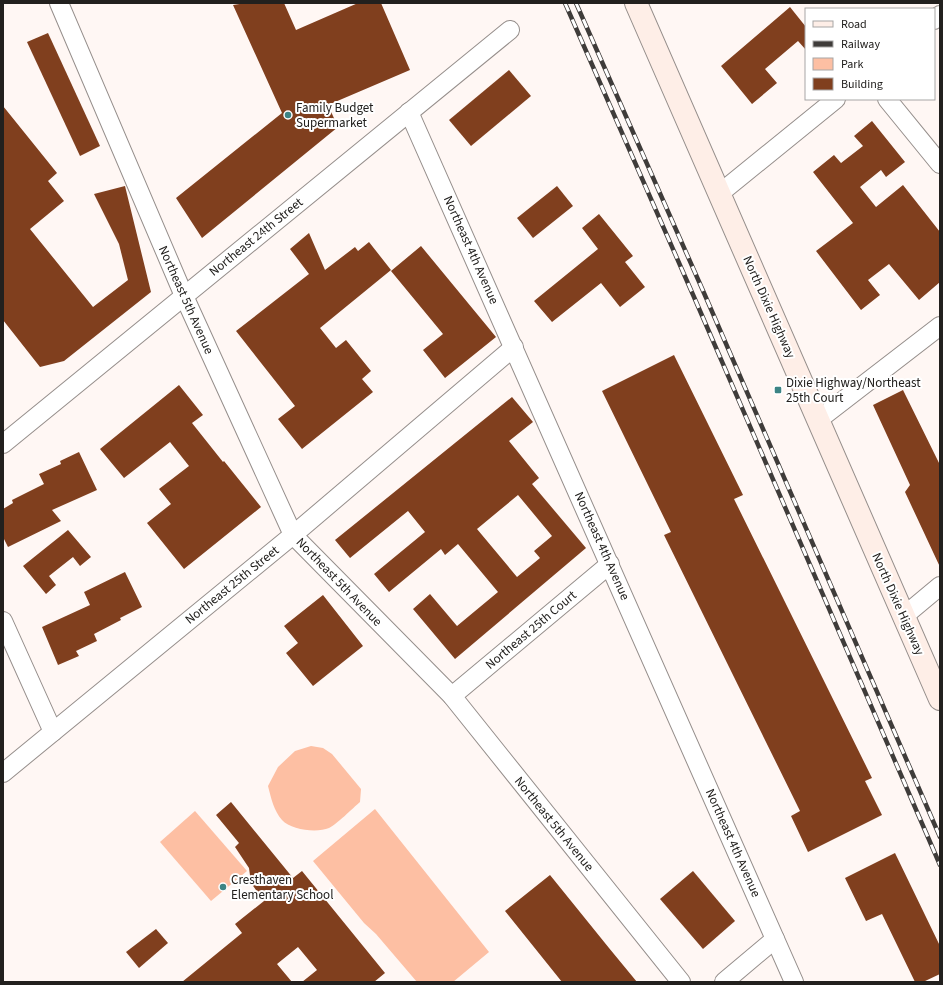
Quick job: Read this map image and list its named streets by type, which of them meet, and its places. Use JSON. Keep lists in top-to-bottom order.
{
  "streets": {
    "main road": ["North Dixie Highway"],
    "street": [
      "Northeast 24th Street",
      "Northeast 4th Avenue",
      "Northeast 5th Avenue",
      "Northeast 25th Street",
      "Northeast 25th Court"
    ]
  },
  "crossings": [
    ["Northeast 24th Street", "Northeast 4th Avenue"],
    ["Northeast 24th Street", "Northeast 5th Avenue"],
    ["Northeast 4th Avenue", "Northeast 25th Street"],
    ["Northeast 4th Avenue", "Northeast 25th Court"],
    ["Northeast 5th Avenue", "Northeast 25th Street"],
    ["Northeast 5th Avenue", "Northeast 25th Court"]
  ],
  "places": {
    "other": ["Family Budget Supermarket", "Cresthaven Elementary School"],
    "transit": ["Dixie Highway/Northeast 25th Court"]
  },
  "legend": [
    "Road",
    "Railway",
    "Park",
    "Building"
  ]
}
